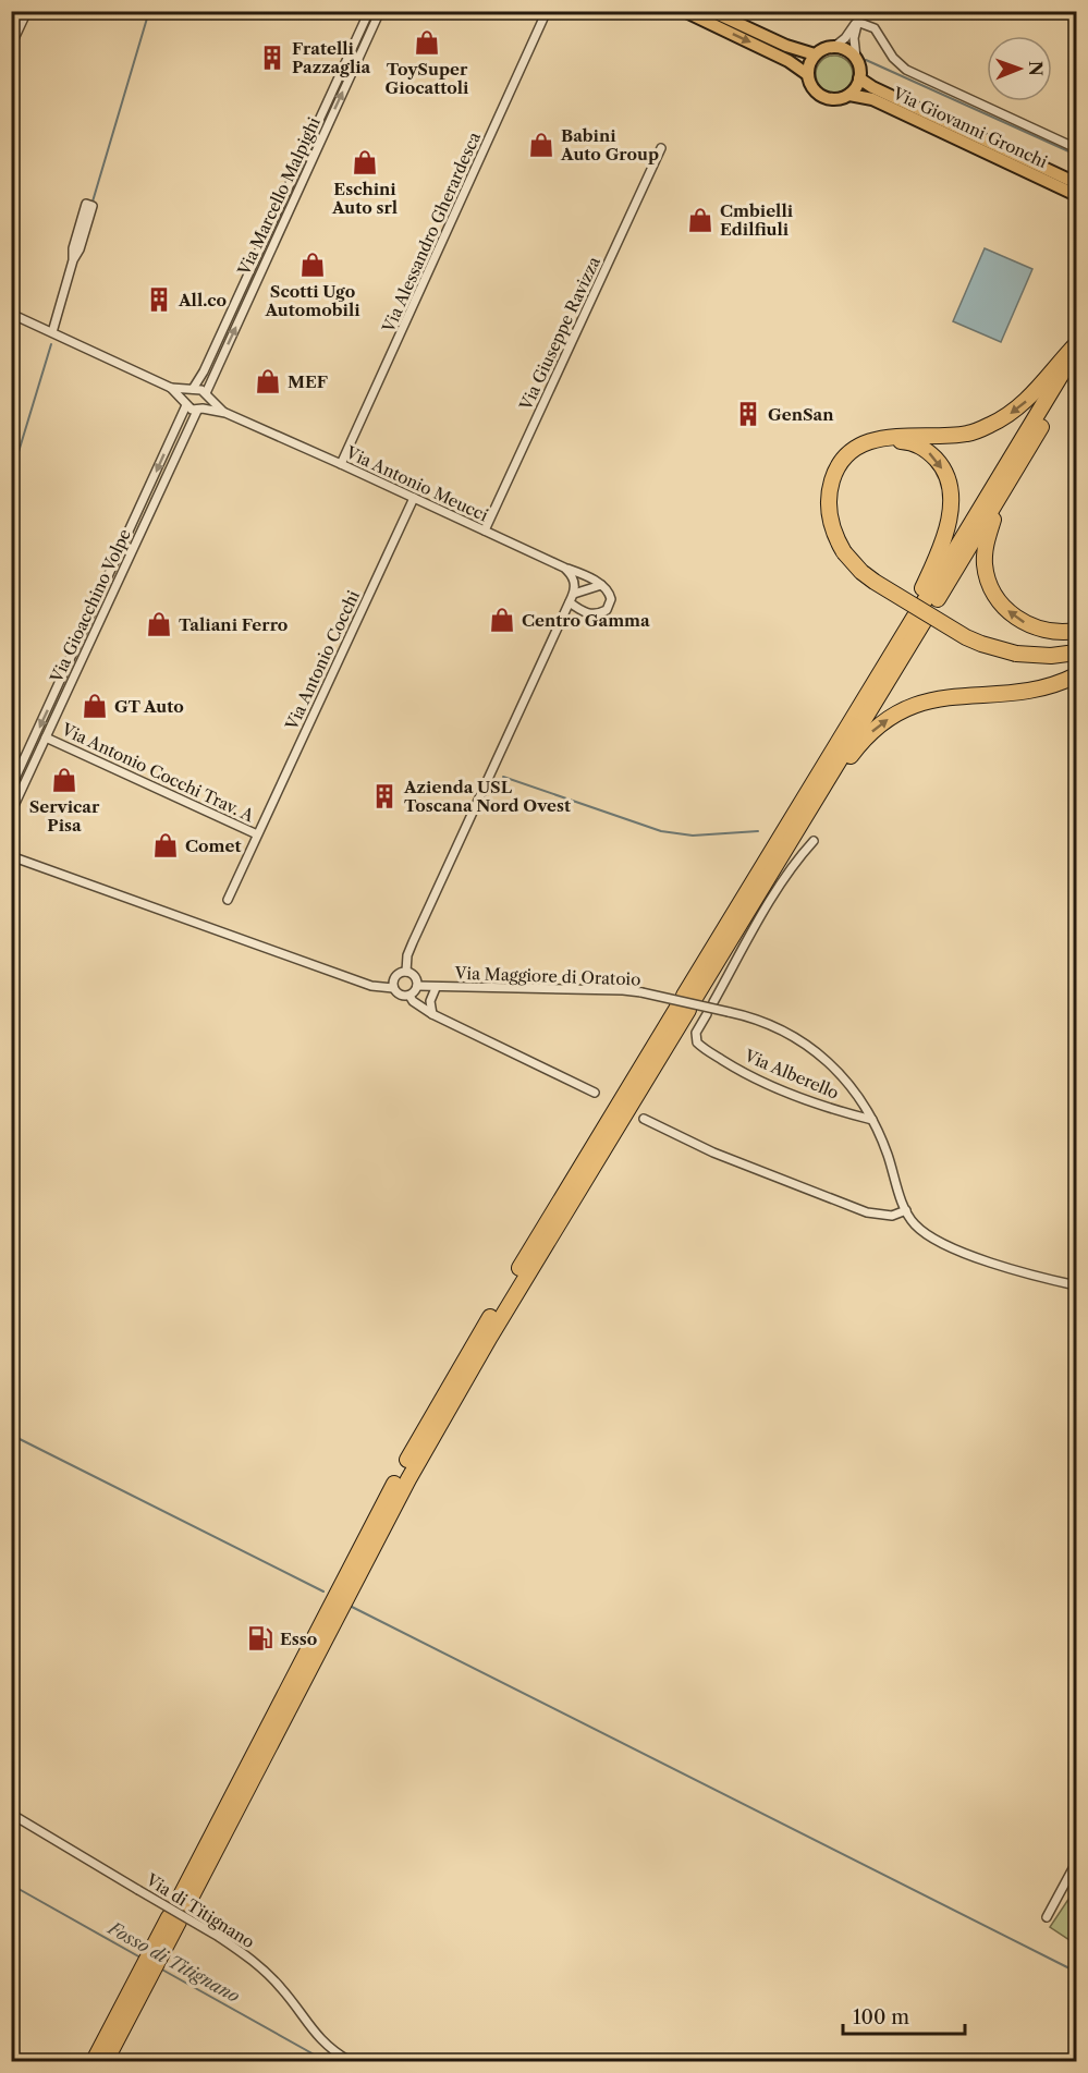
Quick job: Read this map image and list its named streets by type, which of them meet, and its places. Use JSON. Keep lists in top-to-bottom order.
{
  "streets": {
    "main road": ["Via Giovanni Gronchi"],
    "street": [
      "Via Marcello Malpighi",
      "Via Alessandro Gherardesca",
      "Via Giuseppe Ravizza",
      "Via Antonio Meucci",
      "Via Gioacchino Volpe",
      "Via Antonio Cocchi",
      "Via Antonio Cocchi Trav. A",
      "Via Maggiore di Oratoio",
      "Via Alberello",
      "Via di Titignano"
    ]
  },
  "crossings": [
    ["Via Marcello Malpighi", "Via Antonio Meucci"],
    ["Via Marcello Malpighi", "Via Gioacchino Volpe"],
    ["Via Alessandro Gherardesca", "Via Antonio Meucci"],
    ["Via Giuseppe Ravizza", "Via Antonio Meucci"],
    ["Via Antonio Meucci", "Via Gioacchino Volpe"],
    ["Via Antonio Meucci", "Via Antonio Cocchi"],
    ["Via Gioacchino Volpe", "Via Antonio Cocchi Trav. A"],
    ["Via Antonio Cocchi", "Via Antonio Cocchi Trav. A"],
    ["Via Maggiore di Oratoio", "Via Alberello"]
  ],
  "water": ["Fosso di Titignano"],
  "places": {
    "shop": [
      "ToySuper Giocattoli",
      "Babini Auto Group",
      "Eschini Auto srl",
      "Cmbielli Edilfiuli",
      "Scotti Ugo Automobili",
      "MEF",
      "Centro Gamma",
      "Taliani Ferro",
      "GT Auto",
      "Servicar Pisa",
      "Comet"
    ],
    "building": [
      "Fratelli Pazzaglia",
      "All.co",
      "GenSan",
      "Azienda USL Toscana Nord Ovest"
    ],
    "fuel station": ["Esso"]
  },
  "scale_bar": "100 m",
  "north": "right"
}
